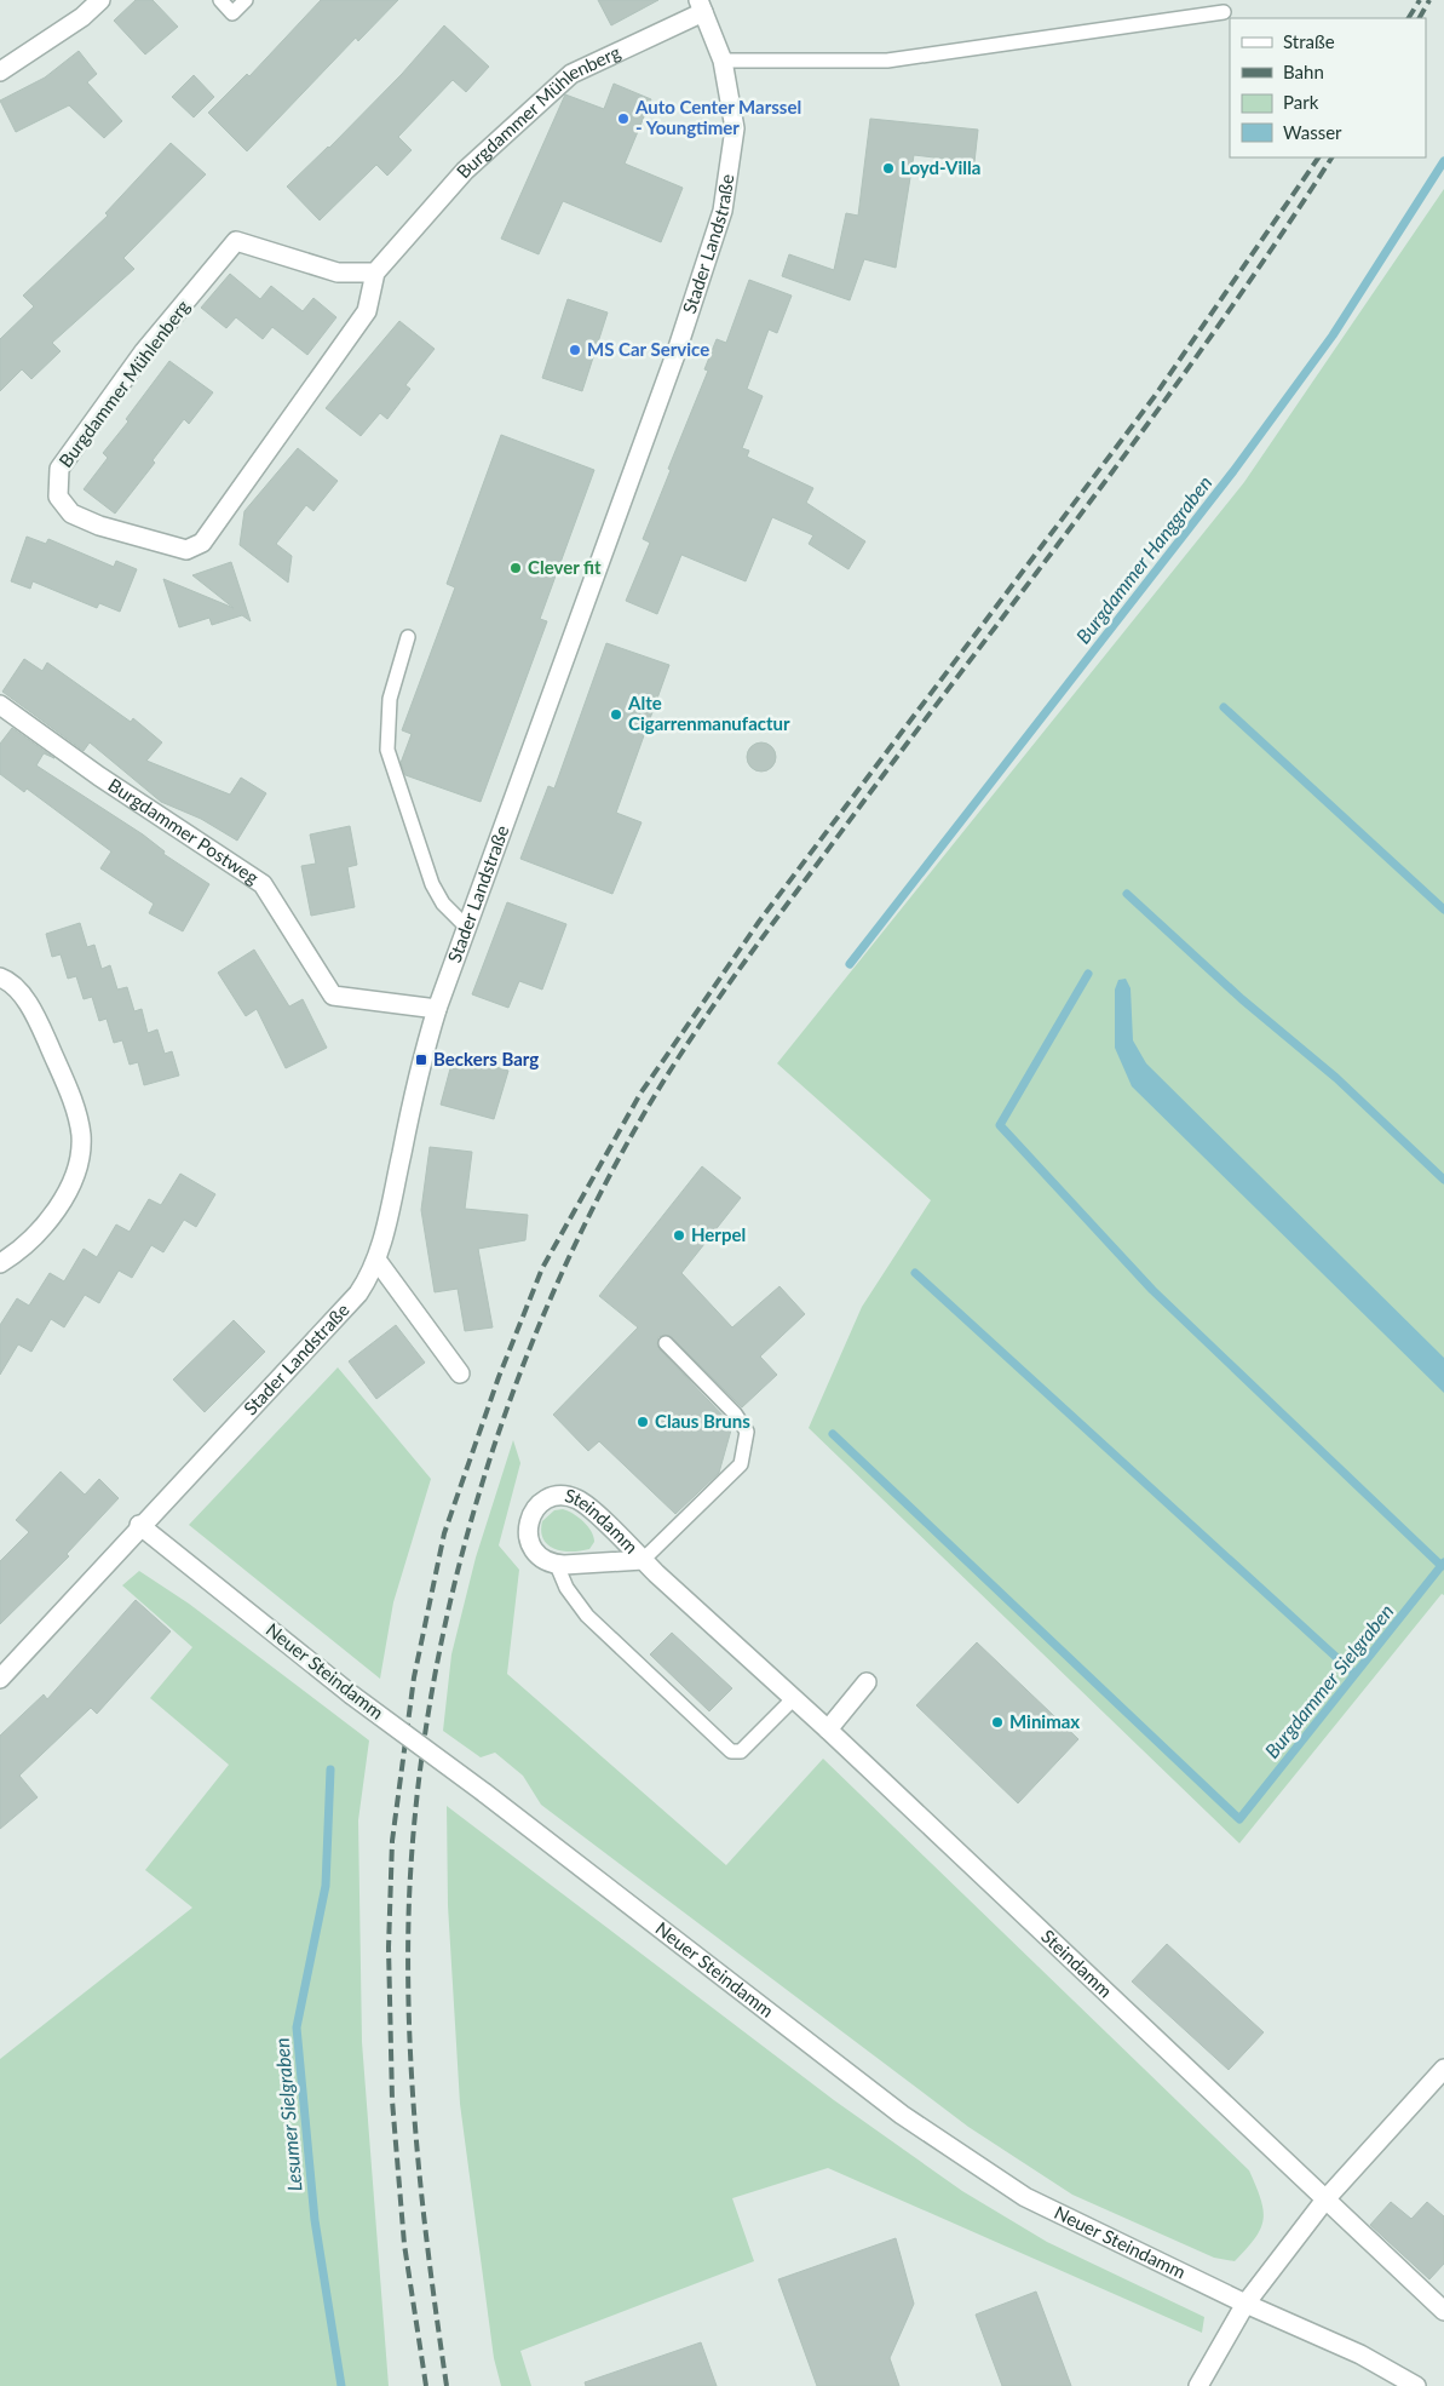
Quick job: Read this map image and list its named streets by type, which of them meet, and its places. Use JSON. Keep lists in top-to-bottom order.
{
  "streets": {
    "street": [
      "Burgdammer Mühlenberg",
      "Stader Landstraße",
      "Burgdammer Postweg",
      "Steindamm",
      "Neuer Steindamm"
    ]
  },
  "crossings": [
    ["Burgdammer Mühlenberg", "Stader Landstraße"],
    ["Stader Landstraße", "Burgdammer Postweg"],
    ["Stader Landstraße", "Neuer Steindamm"]
  ],
  "water": ["Burgdammer Hanggraben", "Burgdammer Sielgraben", "Lesumer Sielgraben"],
  "places": {
    "other": [
      "Auto Center Marssel - Youngtimer",
      "Loyd-Villa",
      "MS Car Service",
      "Clever fit",
      "Alte Cigarrenmanufactur",
      "Herpel",
      "Claus Bruns",
      "Minimax"
    ],
    "transit": ["Beckers Barg"]
  },
  "legend": [
    "Straße",
    "Bahn",
    "Park",
    "Wasser"
  ]
}
